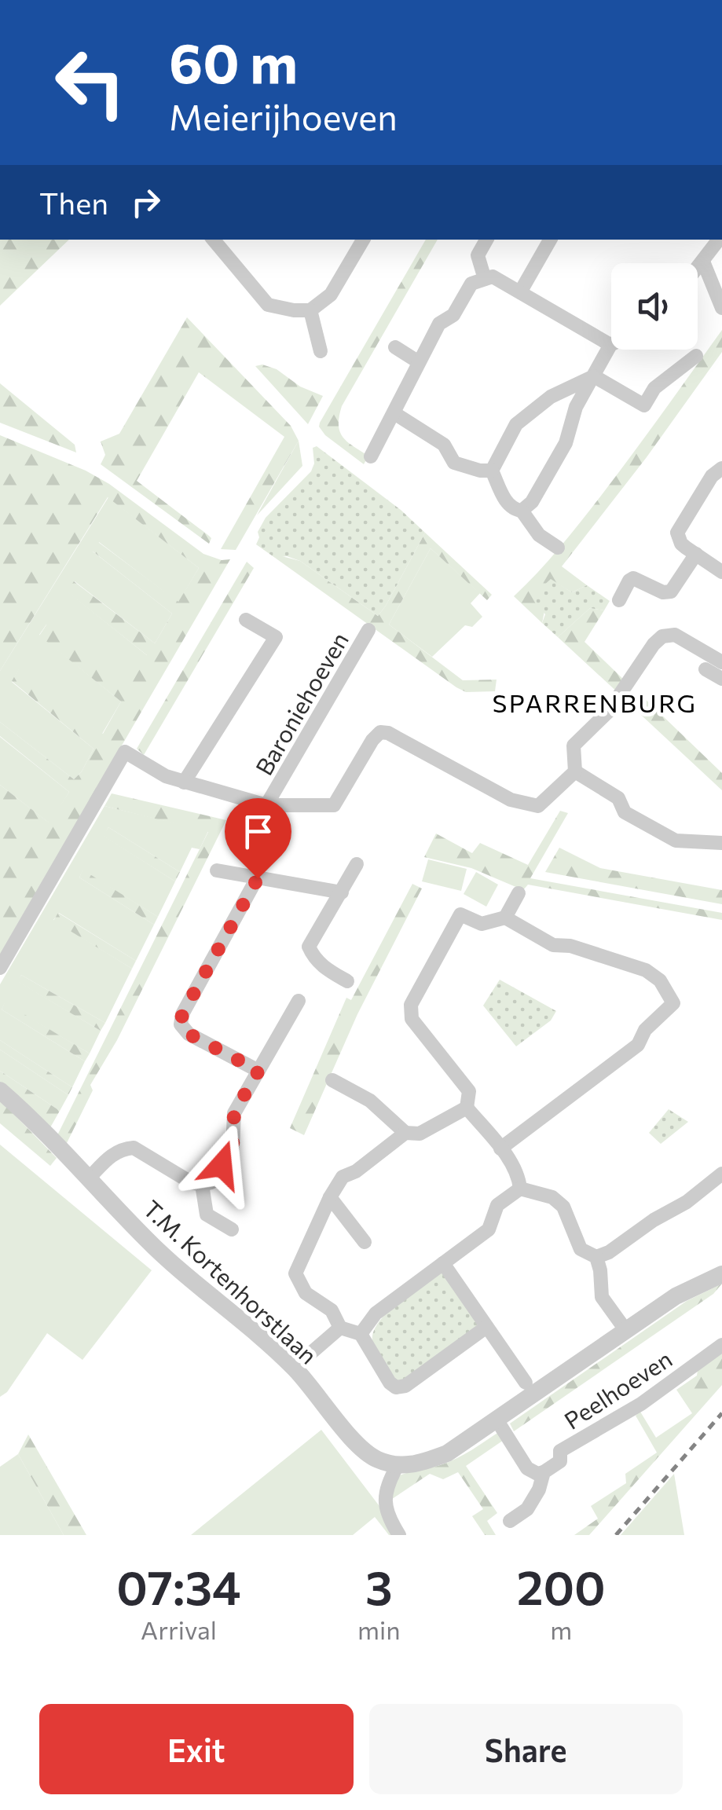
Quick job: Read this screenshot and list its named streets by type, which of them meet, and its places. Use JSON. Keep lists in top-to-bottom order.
{
  "streets": {
    "street": ["Baroniehoeven", "T.M. Kortenhorstlaan", "Peelhoeven"]
  },
  "districts": ["SPARRENBURG"],
  "page": {
    "turn": ["60 m", "Meierijhoeven"],
    "then": "Then",
    "eta": [
      "07:34",
      "Arrival",
      "3",
      "min",
      "200",
      "m"
    ],
    "buttons": ["Exit", "Share"]
  }
}
